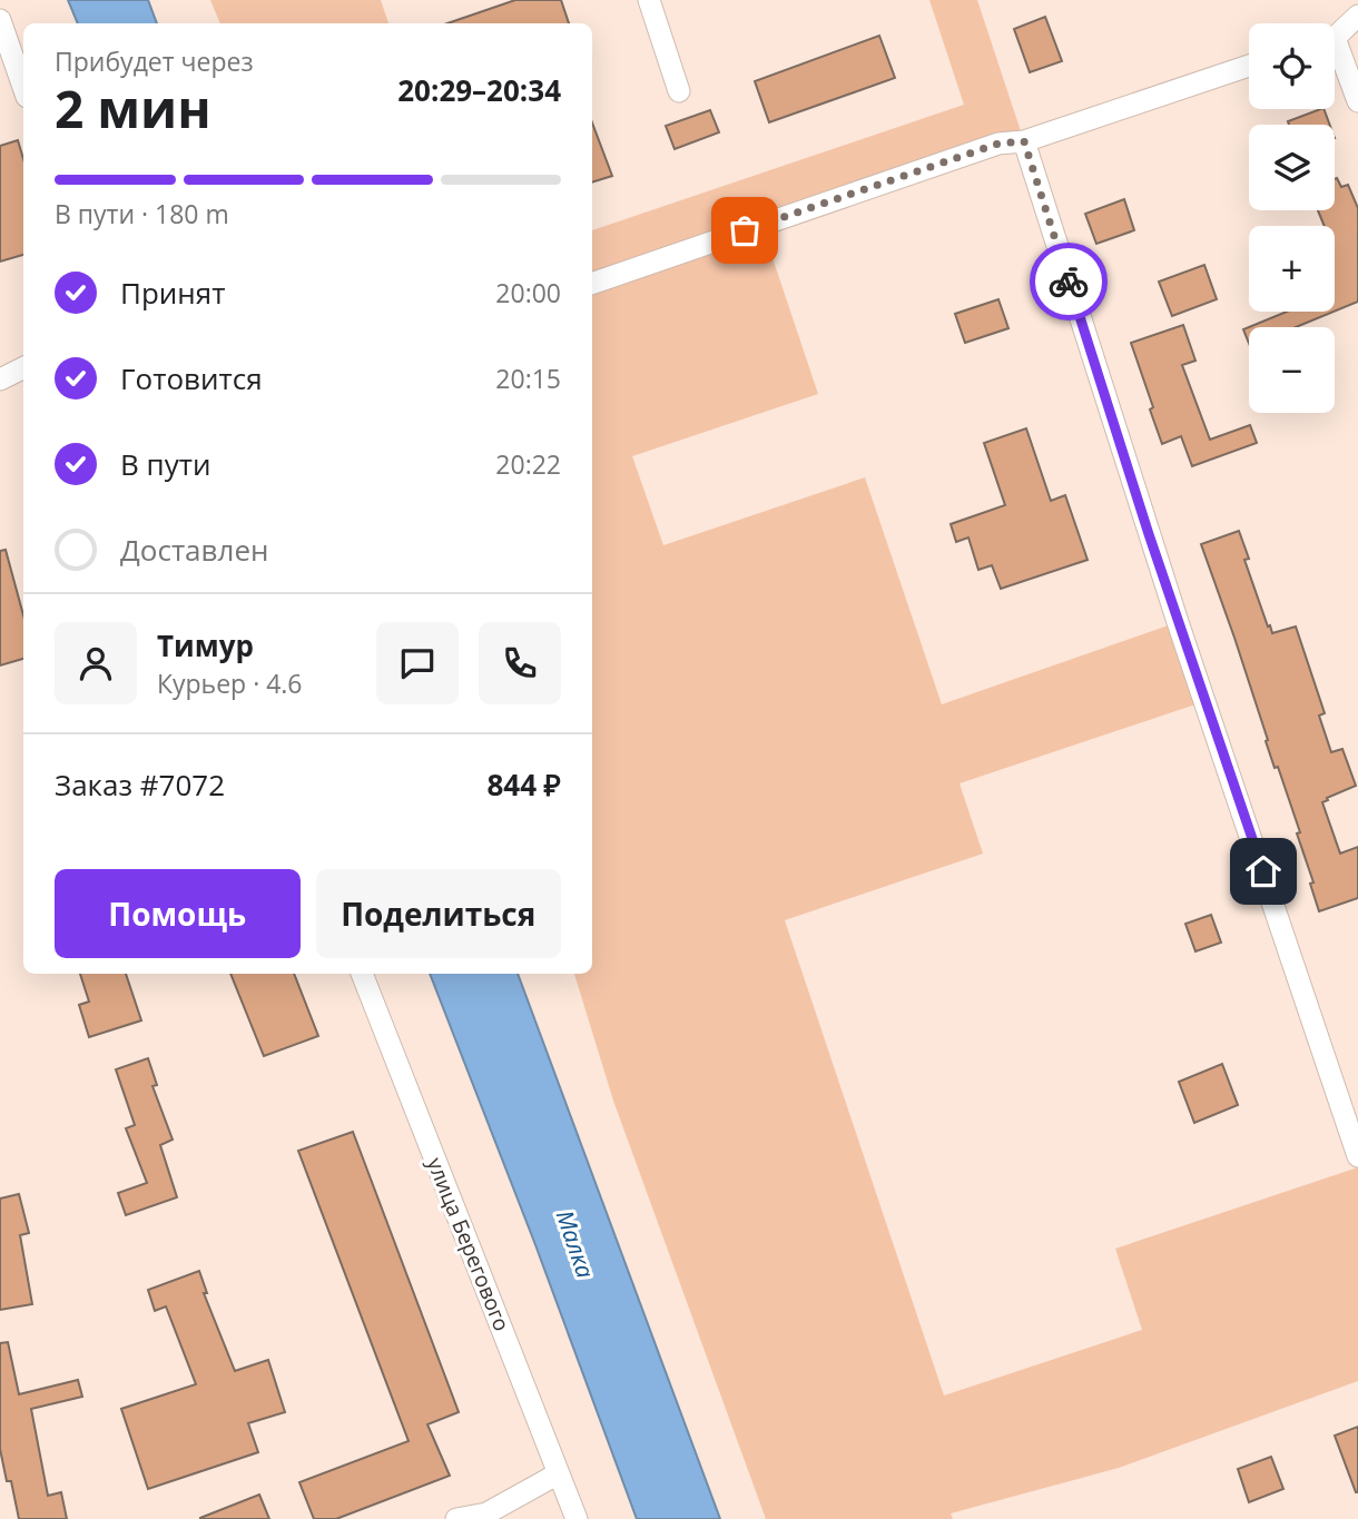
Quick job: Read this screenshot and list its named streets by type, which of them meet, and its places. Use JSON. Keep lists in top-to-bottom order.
{
  "streets": {
    "street": ["улица Берегового"]
  },
  "water": ["Малка"],
  "page": {
    "map_buttons": ["+", "−"],
    "heading": ["2 мин", "Прибудет через", "20:29–20:34"],
    "panel": [
      "Тимур",
      "Курьер · 4.6",
      "Заказ #7072",
      "844 ₽"
    ],
    "bar": "В пути · 180 m",
    "list": [
      ["Принят", "20:00"],
      ["Готовится", "20:15"],
      ["В пути", "20:22"],
      "Доставлен"
    ],
    "buttons": ["Помощь", "Поделиться"]
  }
}
